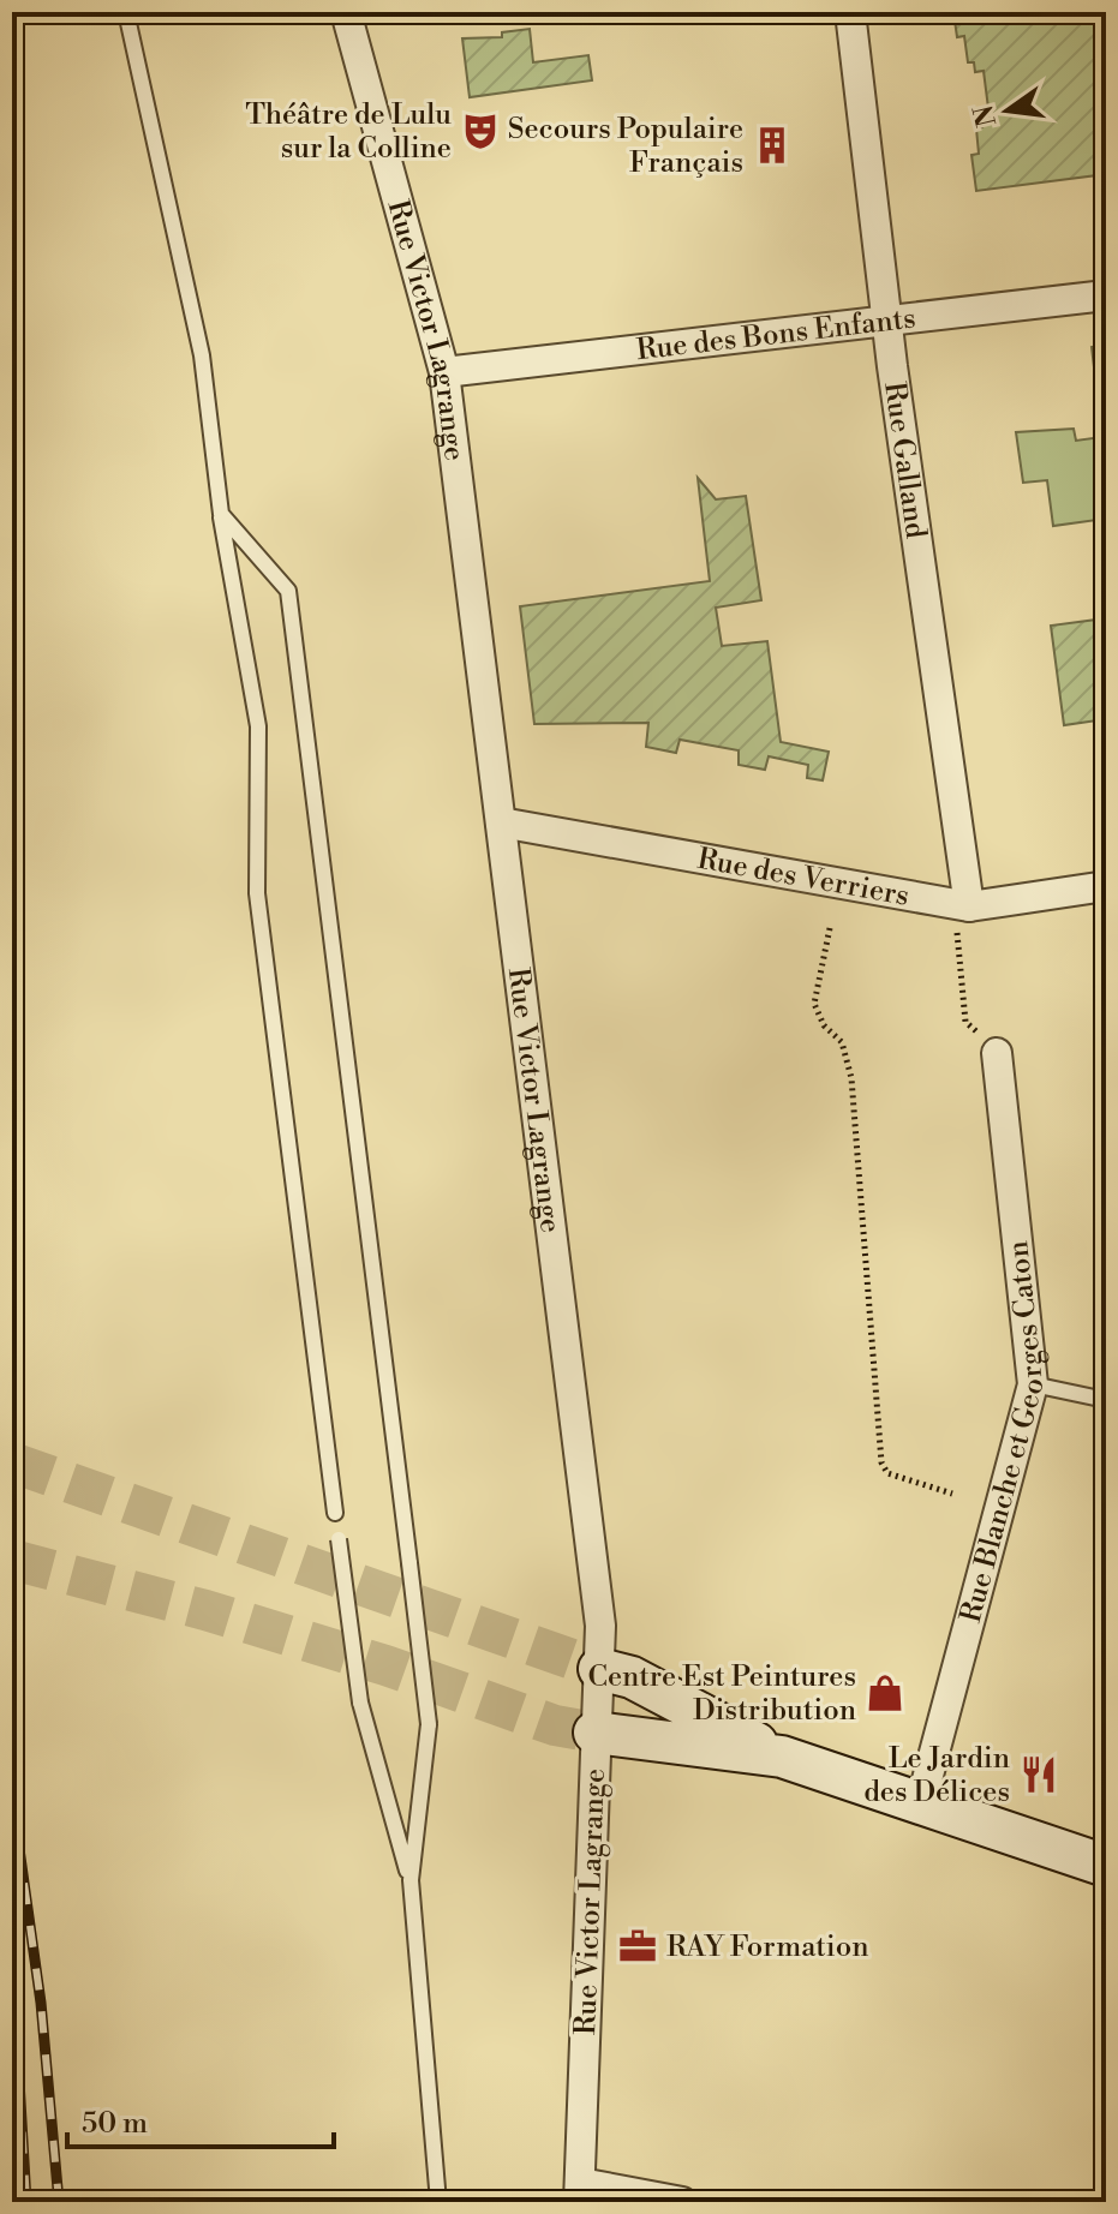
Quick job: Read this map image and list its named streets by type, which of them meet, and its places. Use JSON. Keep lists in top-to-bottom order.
{
  "streets": {
    "street": [
      "Rue Victor Lagrange",
      "Rue des Bons Enfants",
      "Rue Galland",
      "Rue des Verriers",
      "Rue Blanche et Georges Caton"
    ]
  },
  "crossings": [
    ["Rue Victor Lagrange", "Rue des Bons Enfants"],
    ["Rue Victor Lagrange", "Rue des Verriers"],
    ["Rue des Bons Enfants", "Rue Galland"],
    ["Rue Galland", "Rue des Verriers"]
  ],
  "places": {
    "theatre": ["Théâtre de Lulu sur la Colline"],
    "building": ["Secours Populaire Français"],
    "shop": ["Centre Est Peintures Distribution"],
    "restaurant": ["Le Jardin des Délices"],
    "office": ["RAY Formation"]
  },
  "scale_bar": "50 m",
  "north": "left"
}
